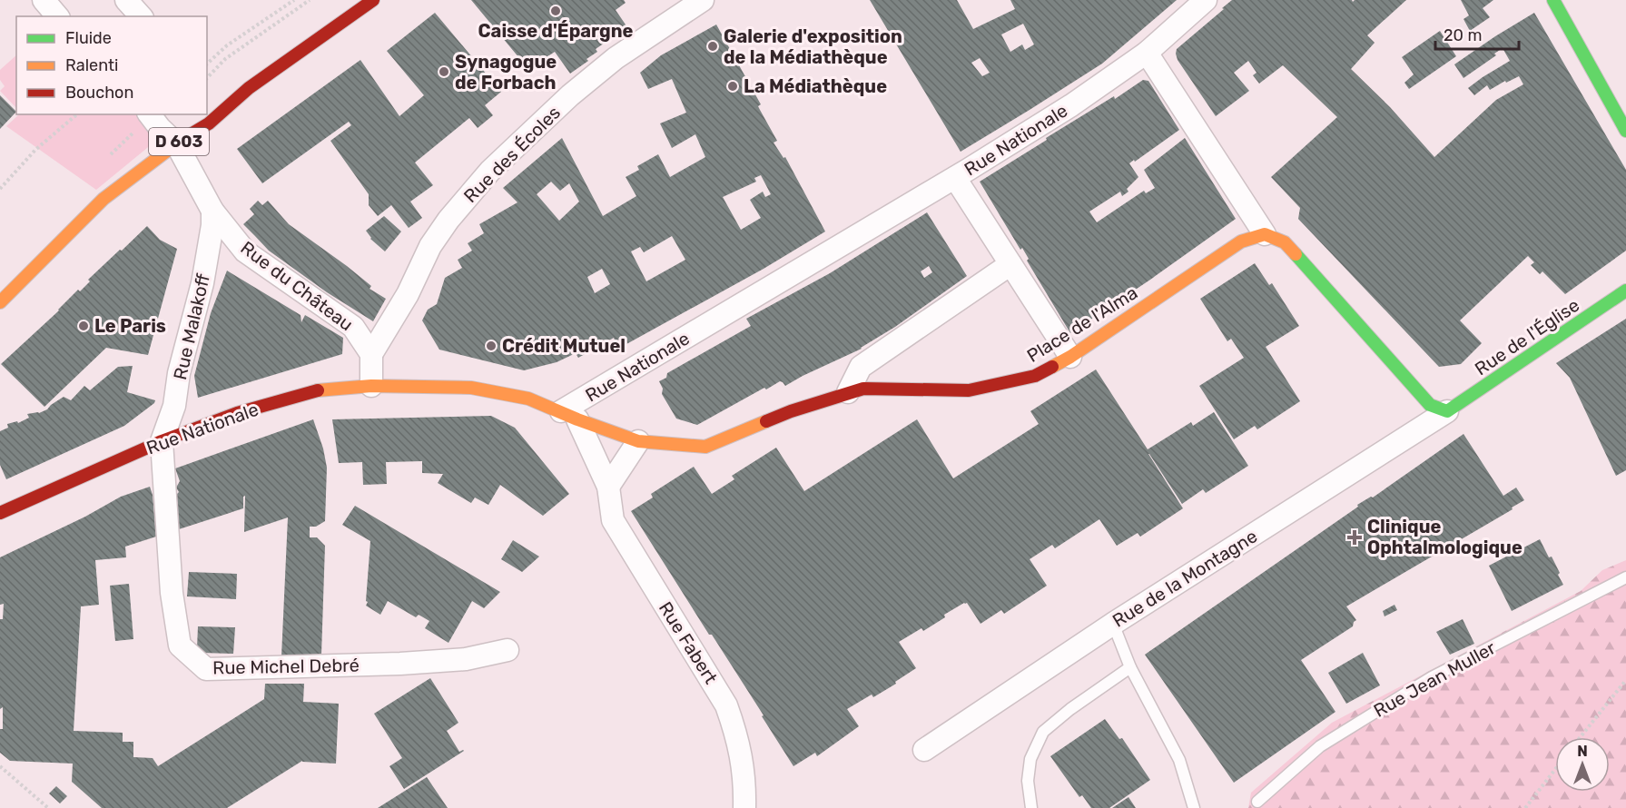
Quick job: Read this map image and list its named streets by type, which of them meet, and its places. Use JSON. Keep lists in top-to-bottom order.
{
  "streets": {
    "street": [
      "Rue Nationale",
      "D 603",
      "Rue des Écoles",
      "Rue du Château",
      "Place de l'Alma",
      "Rue Malakoff",
      "Rue de l'Église",
      "Rue de la Montagne",
      "Rue Fabert",
      "Rue Michel Debré"
    ],
    "lane": ["Rue Jean Muller"]
  },
  "crossings": [
    ["Rue Nationale", "Place de l'Alma"],
    ["Rue Nationale", "Rue Malakoff"],
    ["Rue Nationale", "Rue Fabert"],
    ["Rue Nationale", "Rue Michel Debré"],
    ["D 603", "Rue du Château"],
    ["Rue des Écoles", "Rue du Château"],
    ["Rue du Château", "Rue Malakoff"],
    ["Place de l'Alma", "Rue Fabert"],
    ["Rue Malakoff", "Rue Michel Debré"],
    ["Rue de l'Église", "Rue de la Montagne"]
  ],
  "places": {
    "other": [
      "Caisse d'Épargne",
      "Galerie d'exposition de la Médiathèque",
      "Synagogue de Forbach",
      "La Médiathèque",
      "Le Paris",
      "Crédit Mutuel"
    ],
    "health": ["Clinique Ophtalmologique"]
  },
  "legend": ["Fluide", "Ralenti", "Bouchon"],
  "scale_bar": "20 m",
  "north": "top"
}
